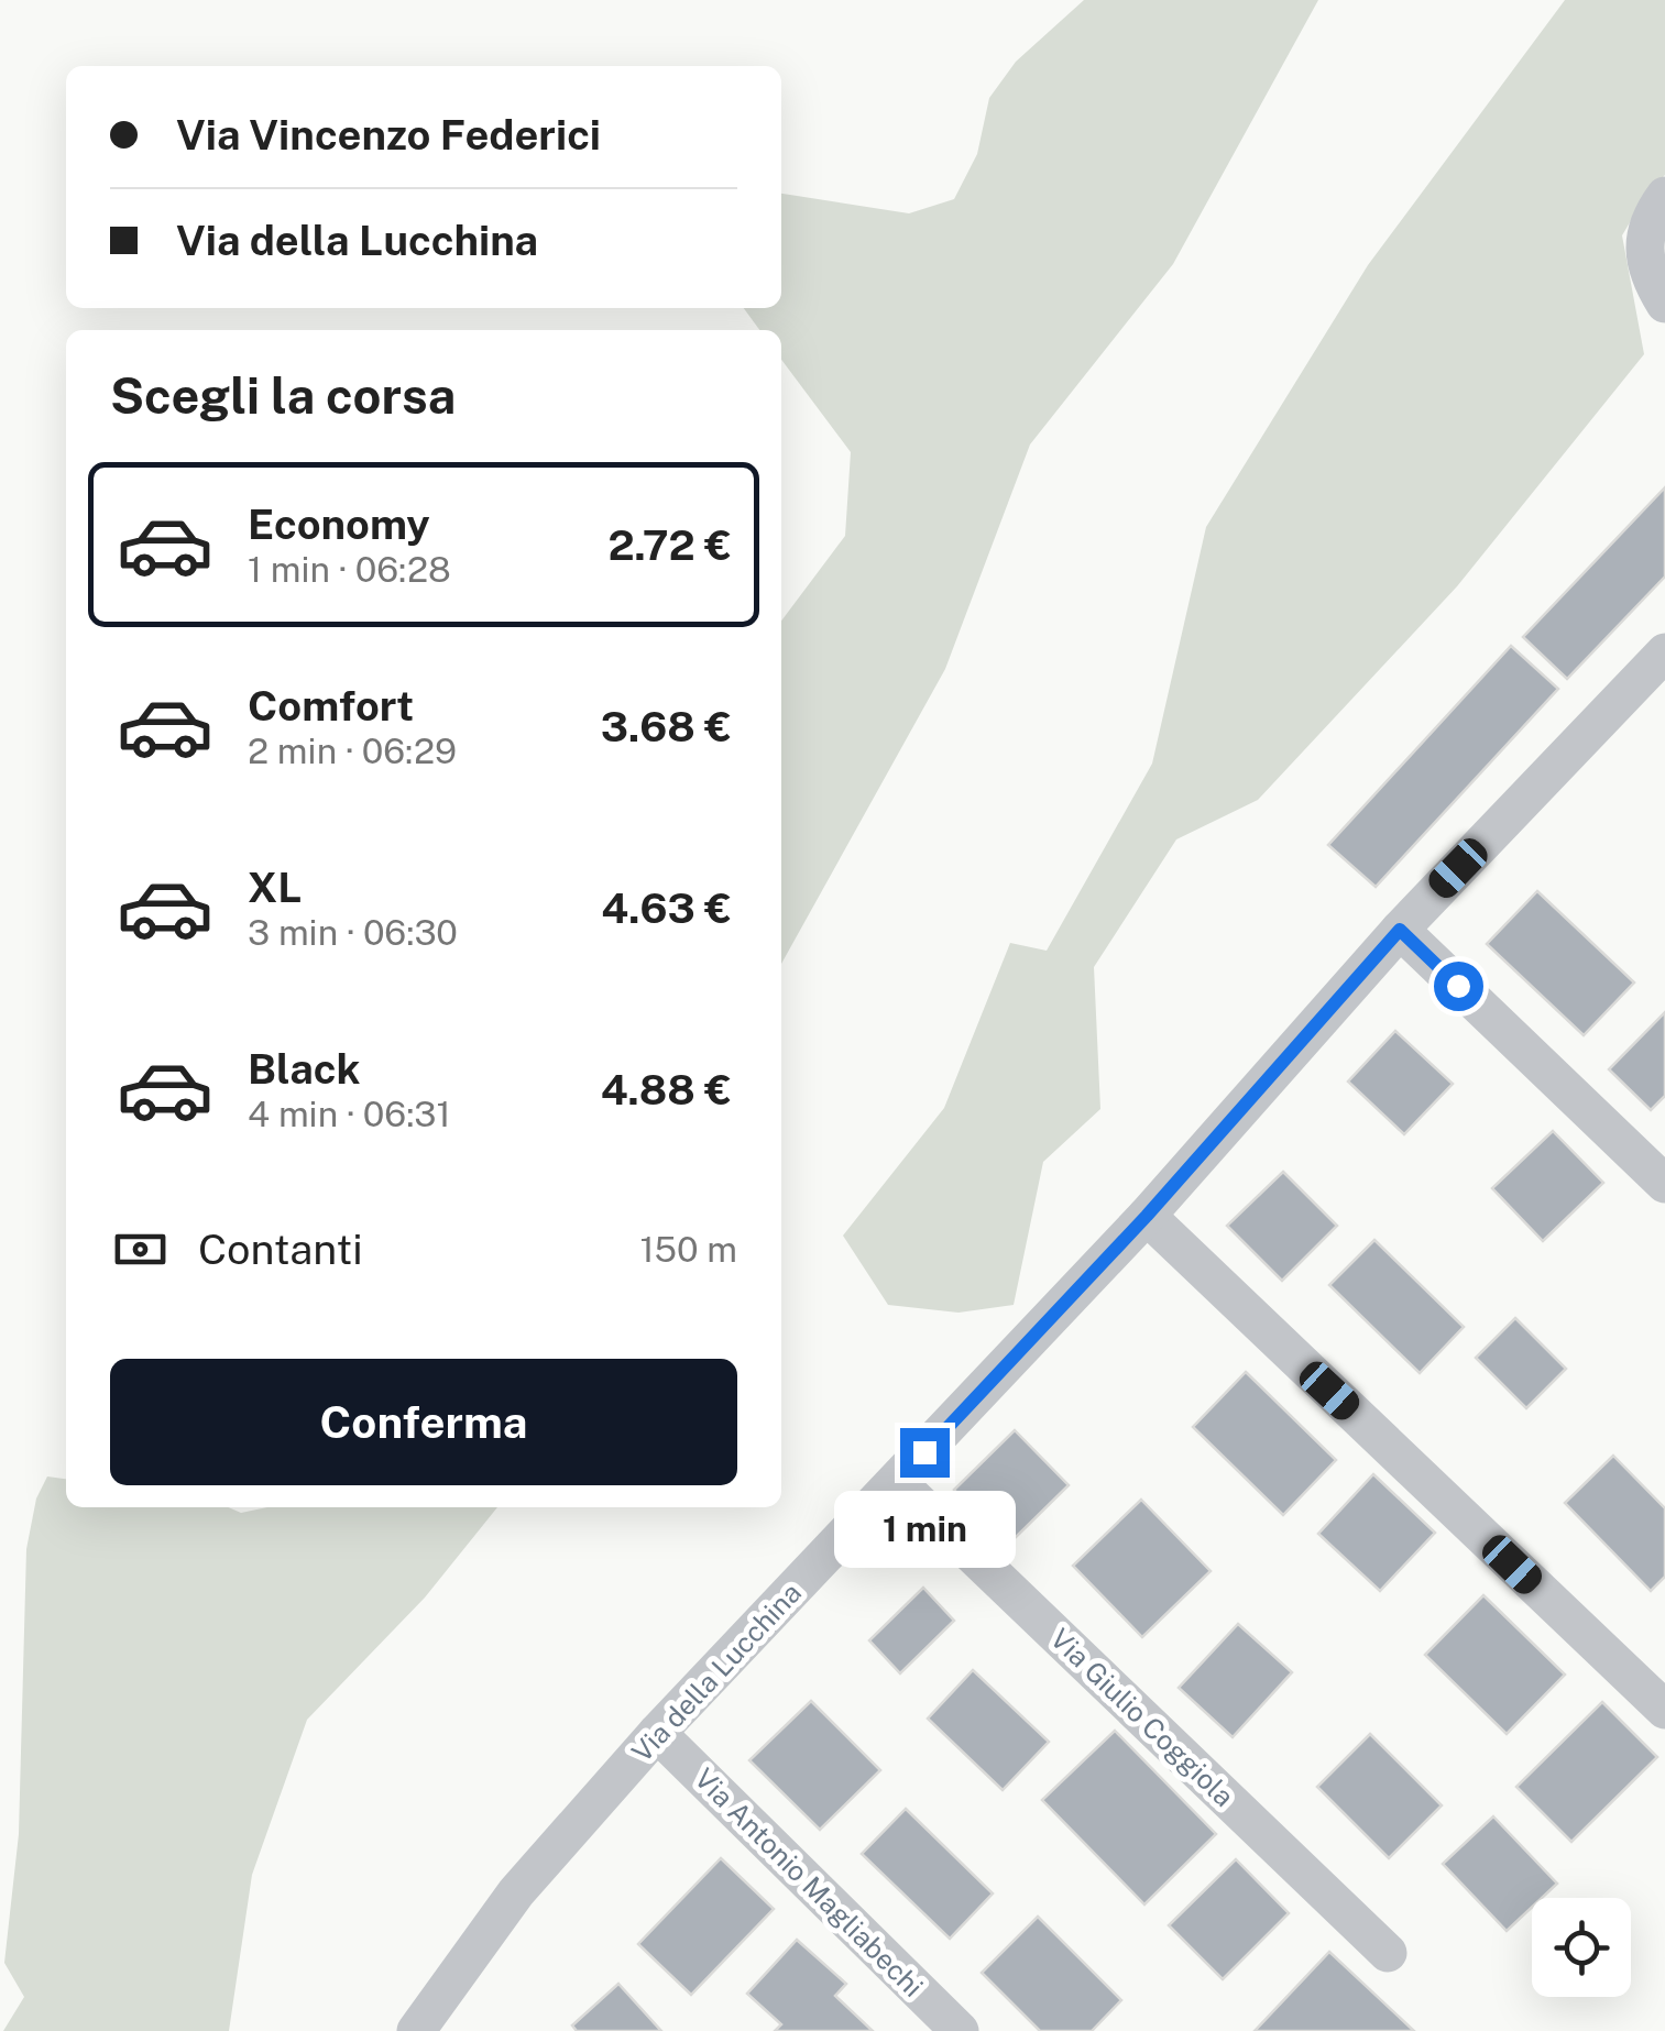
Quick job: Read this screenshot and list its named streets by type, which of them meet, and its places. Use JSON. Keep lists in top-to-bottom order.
{
  "streets": {
    "street": ["Via della Lucchina", "Via Giulio Coggiola", "Via Antonio Magliabechi"]
  },
  "crossings": [
    ["Via della Lucchina", "Via Giulio Coggiola"],
    ["Via della Lucchina", "Via Antonio Magliabechi"]
  ],
  "page": {
    "banner": ["Via Vincenzo Federici", "Via della Lucchina"],
    "heading": "Scegli la corsa",
    "list": [
      {
        "name": "Economy",
        "note": "1 min · 06:28",
        "value": "2.72 €"
      },
      {
        "name": "Comfort",
        "note": "2 min · 06:29",
        "value": "3.68 €"
      },
      {
        "name": "XL",
        "note": "3 min · 06:30",
        "value": "4.63 €"
      },
      {
        "name": "Black",
        "note": "4 min · 06:31",
        "value": "4.88 €"
      }
    ],
    "pay": ["Contanti", "150 m"],
    "buttons": "Conferma",
    "bubble": "1 min"
  }
}
